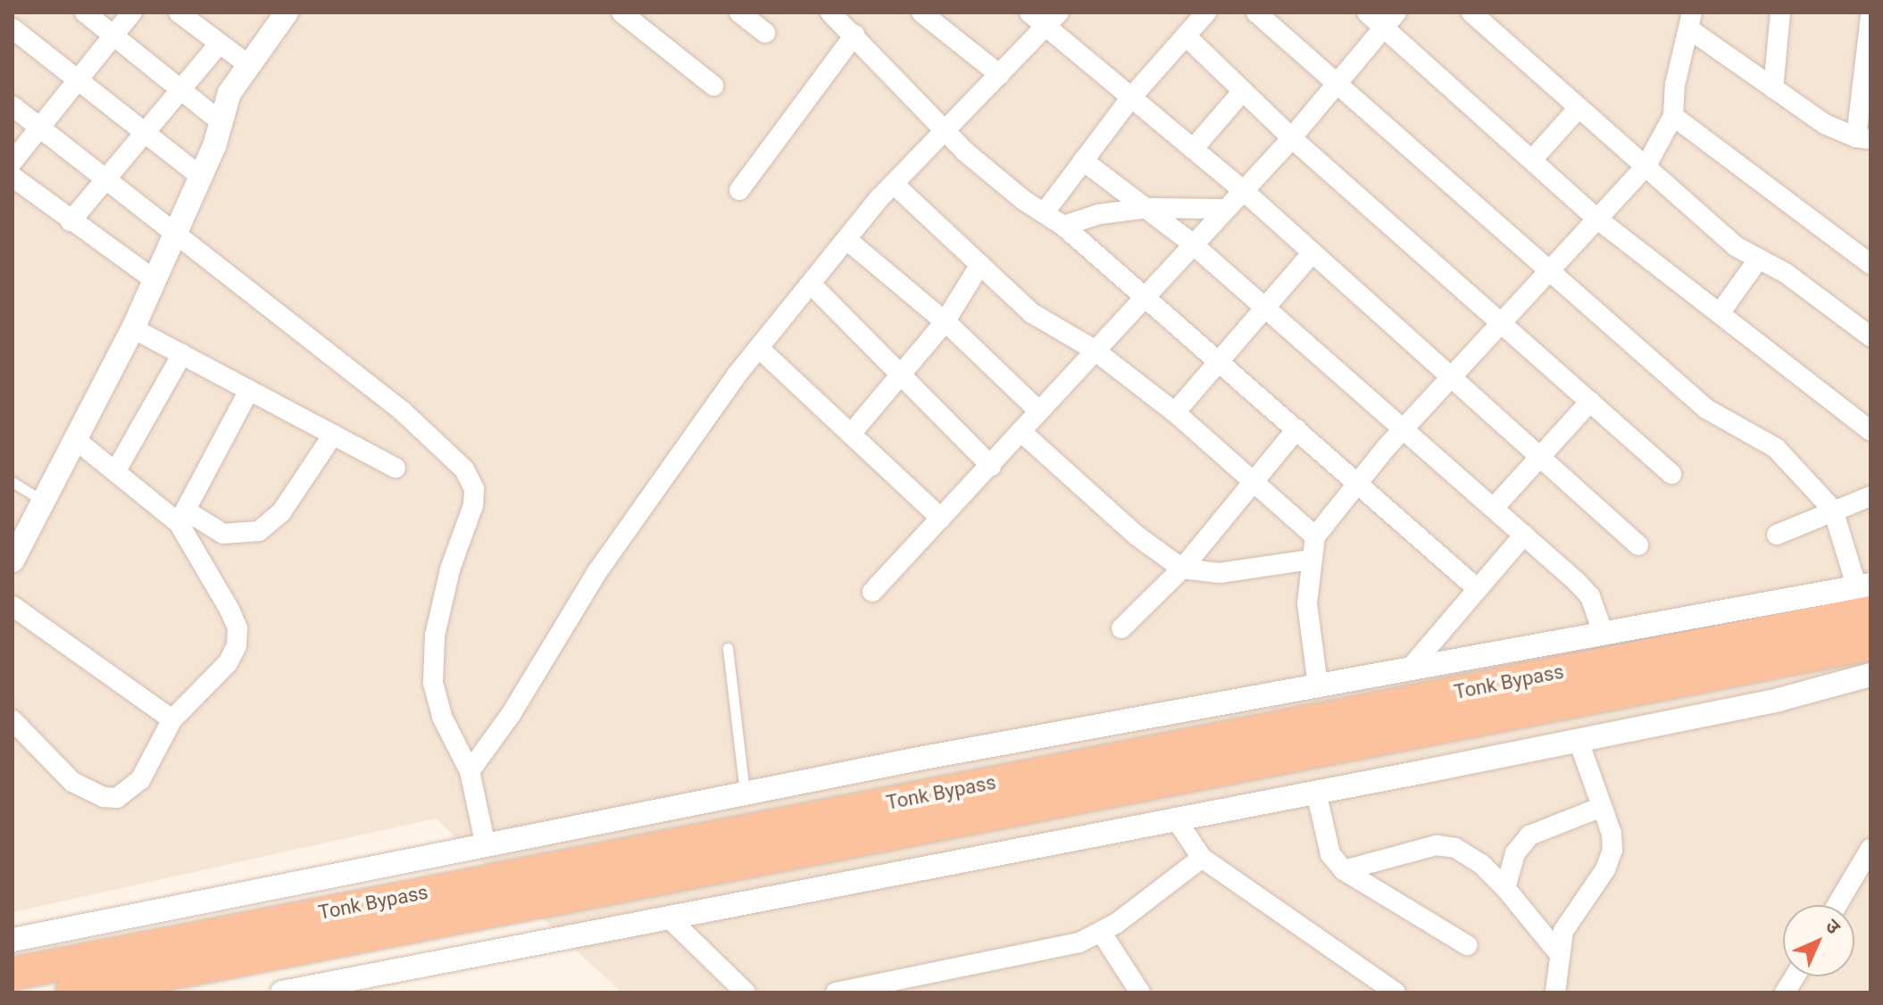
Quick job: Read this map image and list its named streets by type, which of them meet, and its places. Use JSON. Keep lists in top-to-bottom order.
{
  "streets": {
    "highway": ["Tonk Bypass"]
  },
  "north": "top right"
}
